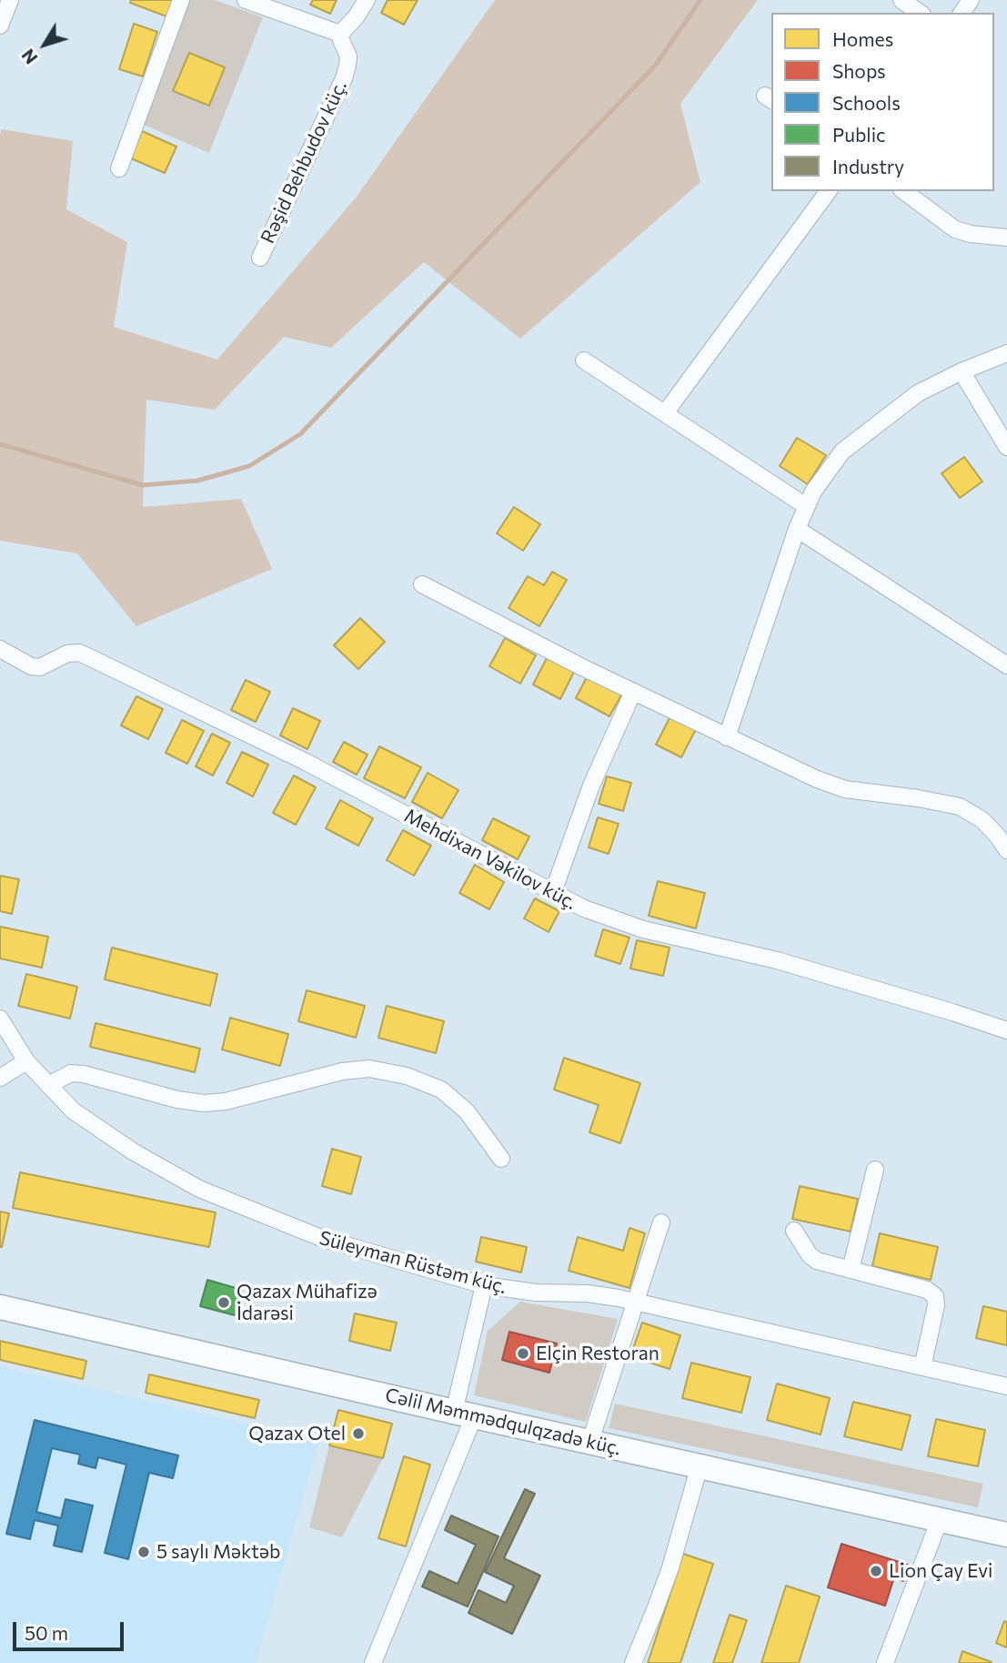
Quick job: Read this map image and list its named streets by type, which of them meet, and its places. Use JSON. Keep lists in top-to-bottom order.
{
  "streets": {
    "street": [
      "Rəşid Behbudov küç.",
      "Mehdixan Vəkilov küç.",
      "Süleyman Rüstəm küç.",
      "Cəlil Məmmədqulqzadə küç."
    ]
  },
  "places": [
    "Qazax Mühafizə İdarəsi",
    "Elçin Restoran",
    "Qazax Otel",
    "5 saylı Məktəb",
    "Lion Çay Evi"
  ],
  "legend": [
    "Homes",
    "Shops",
    "Schools",
    "Public",
    "Industry"
  ],
  "scale_bar": "50 m",
  "north": "bottom left"
}
